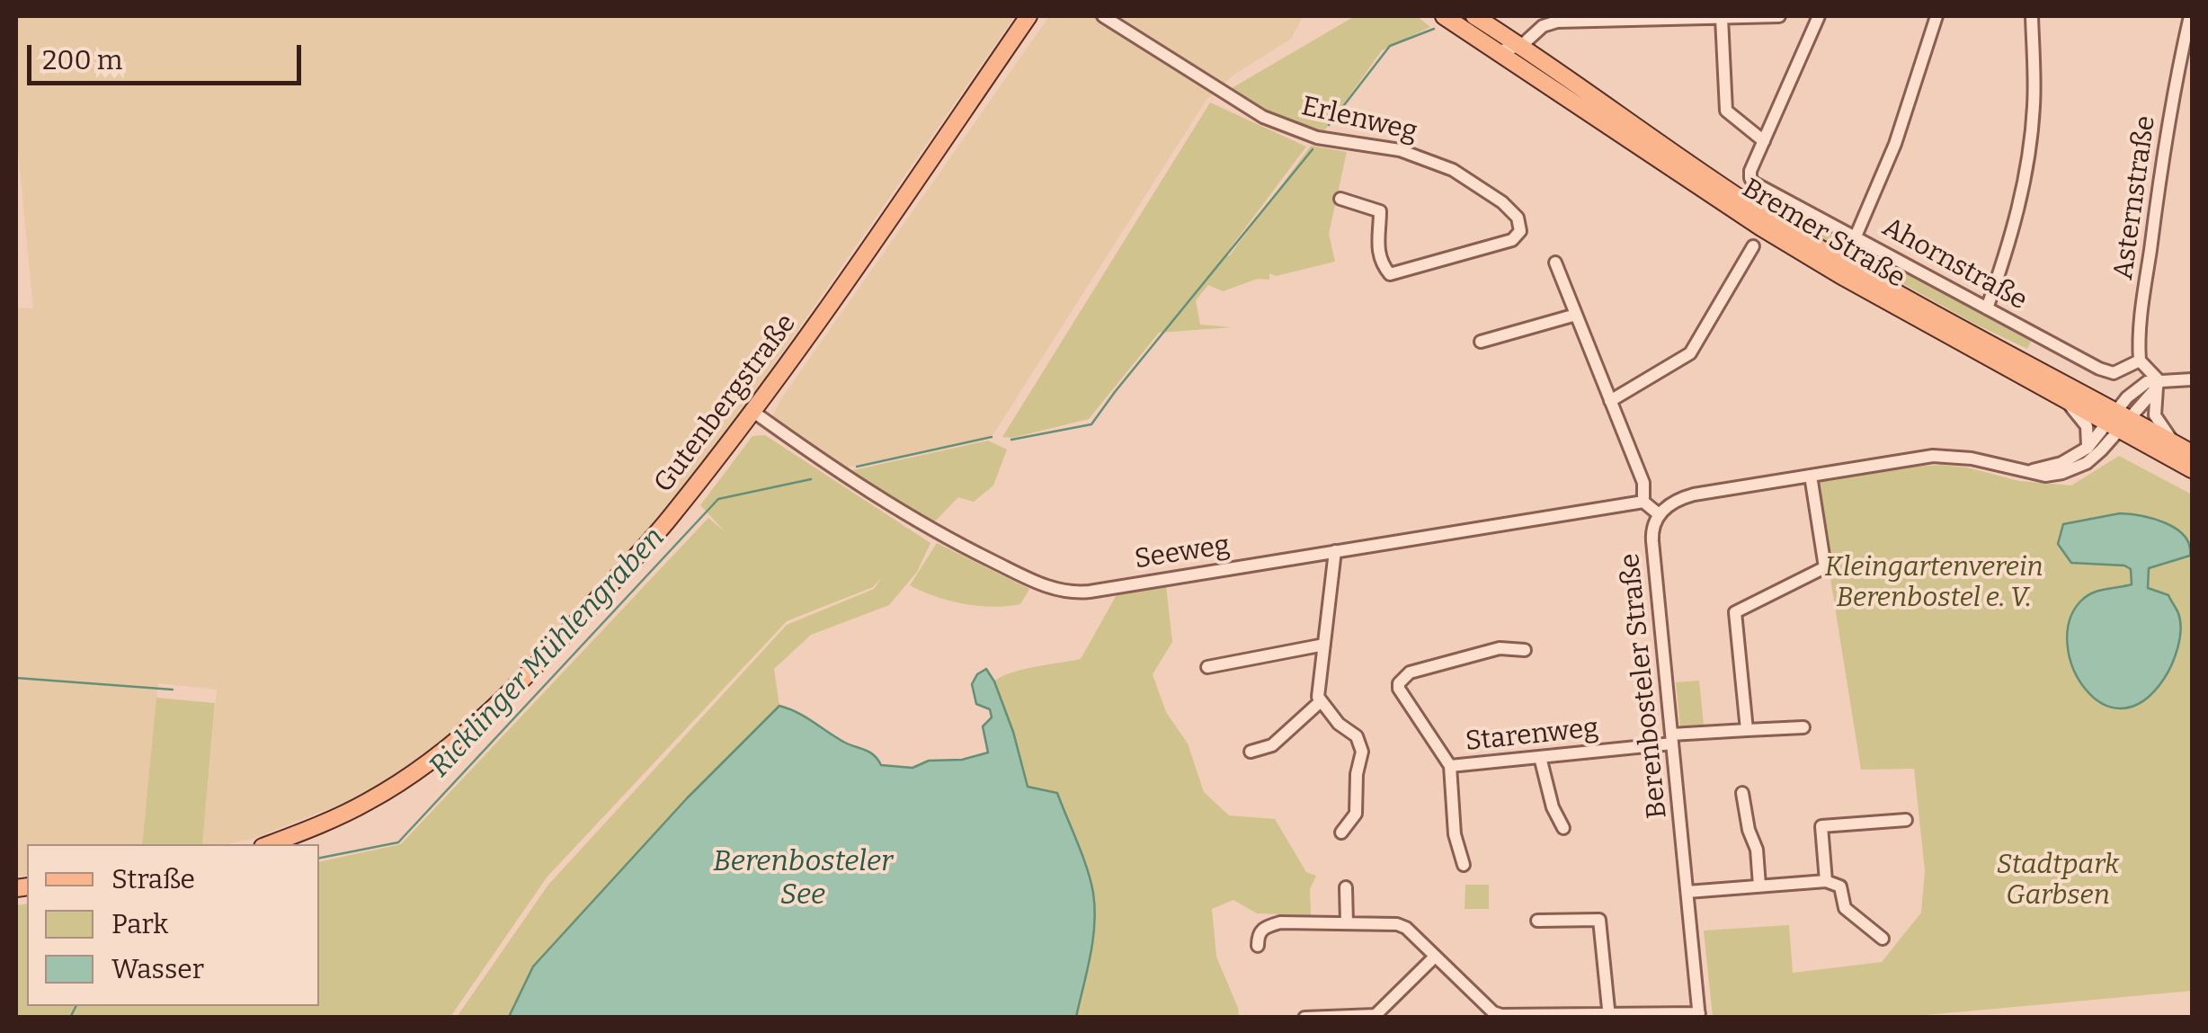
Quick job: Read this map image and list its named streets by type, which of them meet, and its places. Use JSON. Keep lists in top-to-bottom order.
{
  "streets": {
    "main road": ["Bremer Straße", "Gutenbergstraße"],
    "street": [
      "Erlenweg",
      "Asternstraße",
      "Ahornstraße",
      "Seeweg",
      "Berenbosteler Straße",
      "Starenweg"
    ]
  },
  "crossings": [
    ["Asternstraße", "Ahornstraße"],
    ["Bremer Straße", "Berenbosteler Straße"],
    ["Gutenbergstraße", "Seeweg"],
    ["Berenbosteler Straße", "Starenweg"]
  ],
  "water": ["Ricklinger Mühlengraben", "Berenbosteler See"],
  "parks": ["Kleingartenverein Berenbostel e. V.", "Stadtpark Garbsen"],
  "legend": ["Straße", "Park", "Wasser"],
  "scale_bar": "200 m"
}
